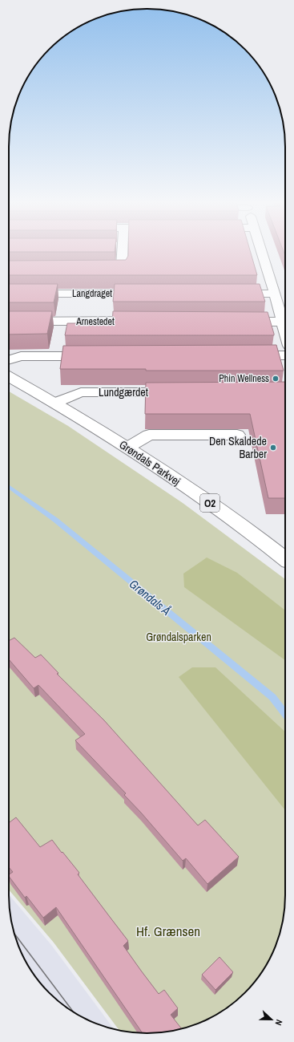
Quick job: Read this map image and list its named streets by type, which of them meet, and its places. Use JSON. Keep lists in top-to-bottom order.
{
  "streets": {
    "street": [
      "Langdraget",
      "Arnestedet",
      "Lundgærdet",
      "Grøndals Parkvej",
      "O2"
    ]
  },
  "crossings": [
    ["Lundgærdet", "Grøndals Parkvej"]
  ],
  "water": ["Grøndals Å"],
  "parks": ["Grøndalsparken", "Hf. Grænsen"],
  "places": ["Phin Wellness", "Den Skaldede Barber"],
  "north": "right"
}
